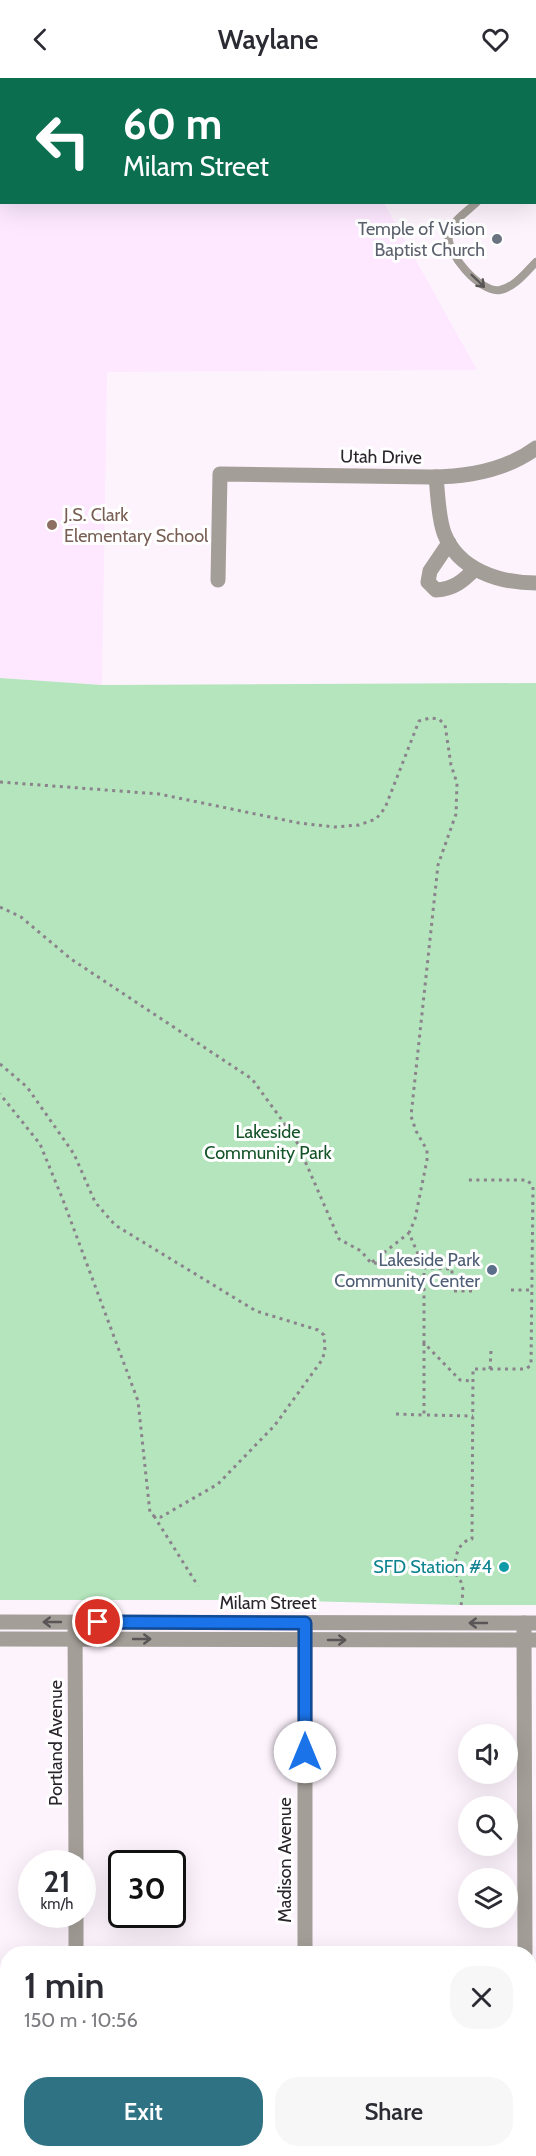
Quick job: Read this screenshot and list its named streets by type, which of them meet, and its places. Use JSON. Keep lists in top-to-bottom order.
{
  "streets": {
    "street": [
      "Utah Drive",
      "Milam Street",
      "Portland Avenue",
      "Madison Avenue"
    ]
  },
  "crossings": [
    ["Milam Street", "Portland Avenue"],
    ["Milam Street", "Madison Avenue"]
  ],
  "parks": ["Lakeside Community Park"],
  "places": [
    "Temple of Vision Baptist Church",
    "J.S. Clark Elementary School",
    "Lakeside Park Community Center",
    "SFD Station #4"
  ],
  "page": {
    "header": "Waylane",
    "turn": ["60 m", "Milam Street"],
    "speed": "21 km/h",
    "limit": "30",
    "heading": ["1 min", "150 m · 10:56"],
    "buttons": ["Exit", "Share"]
  }
}
